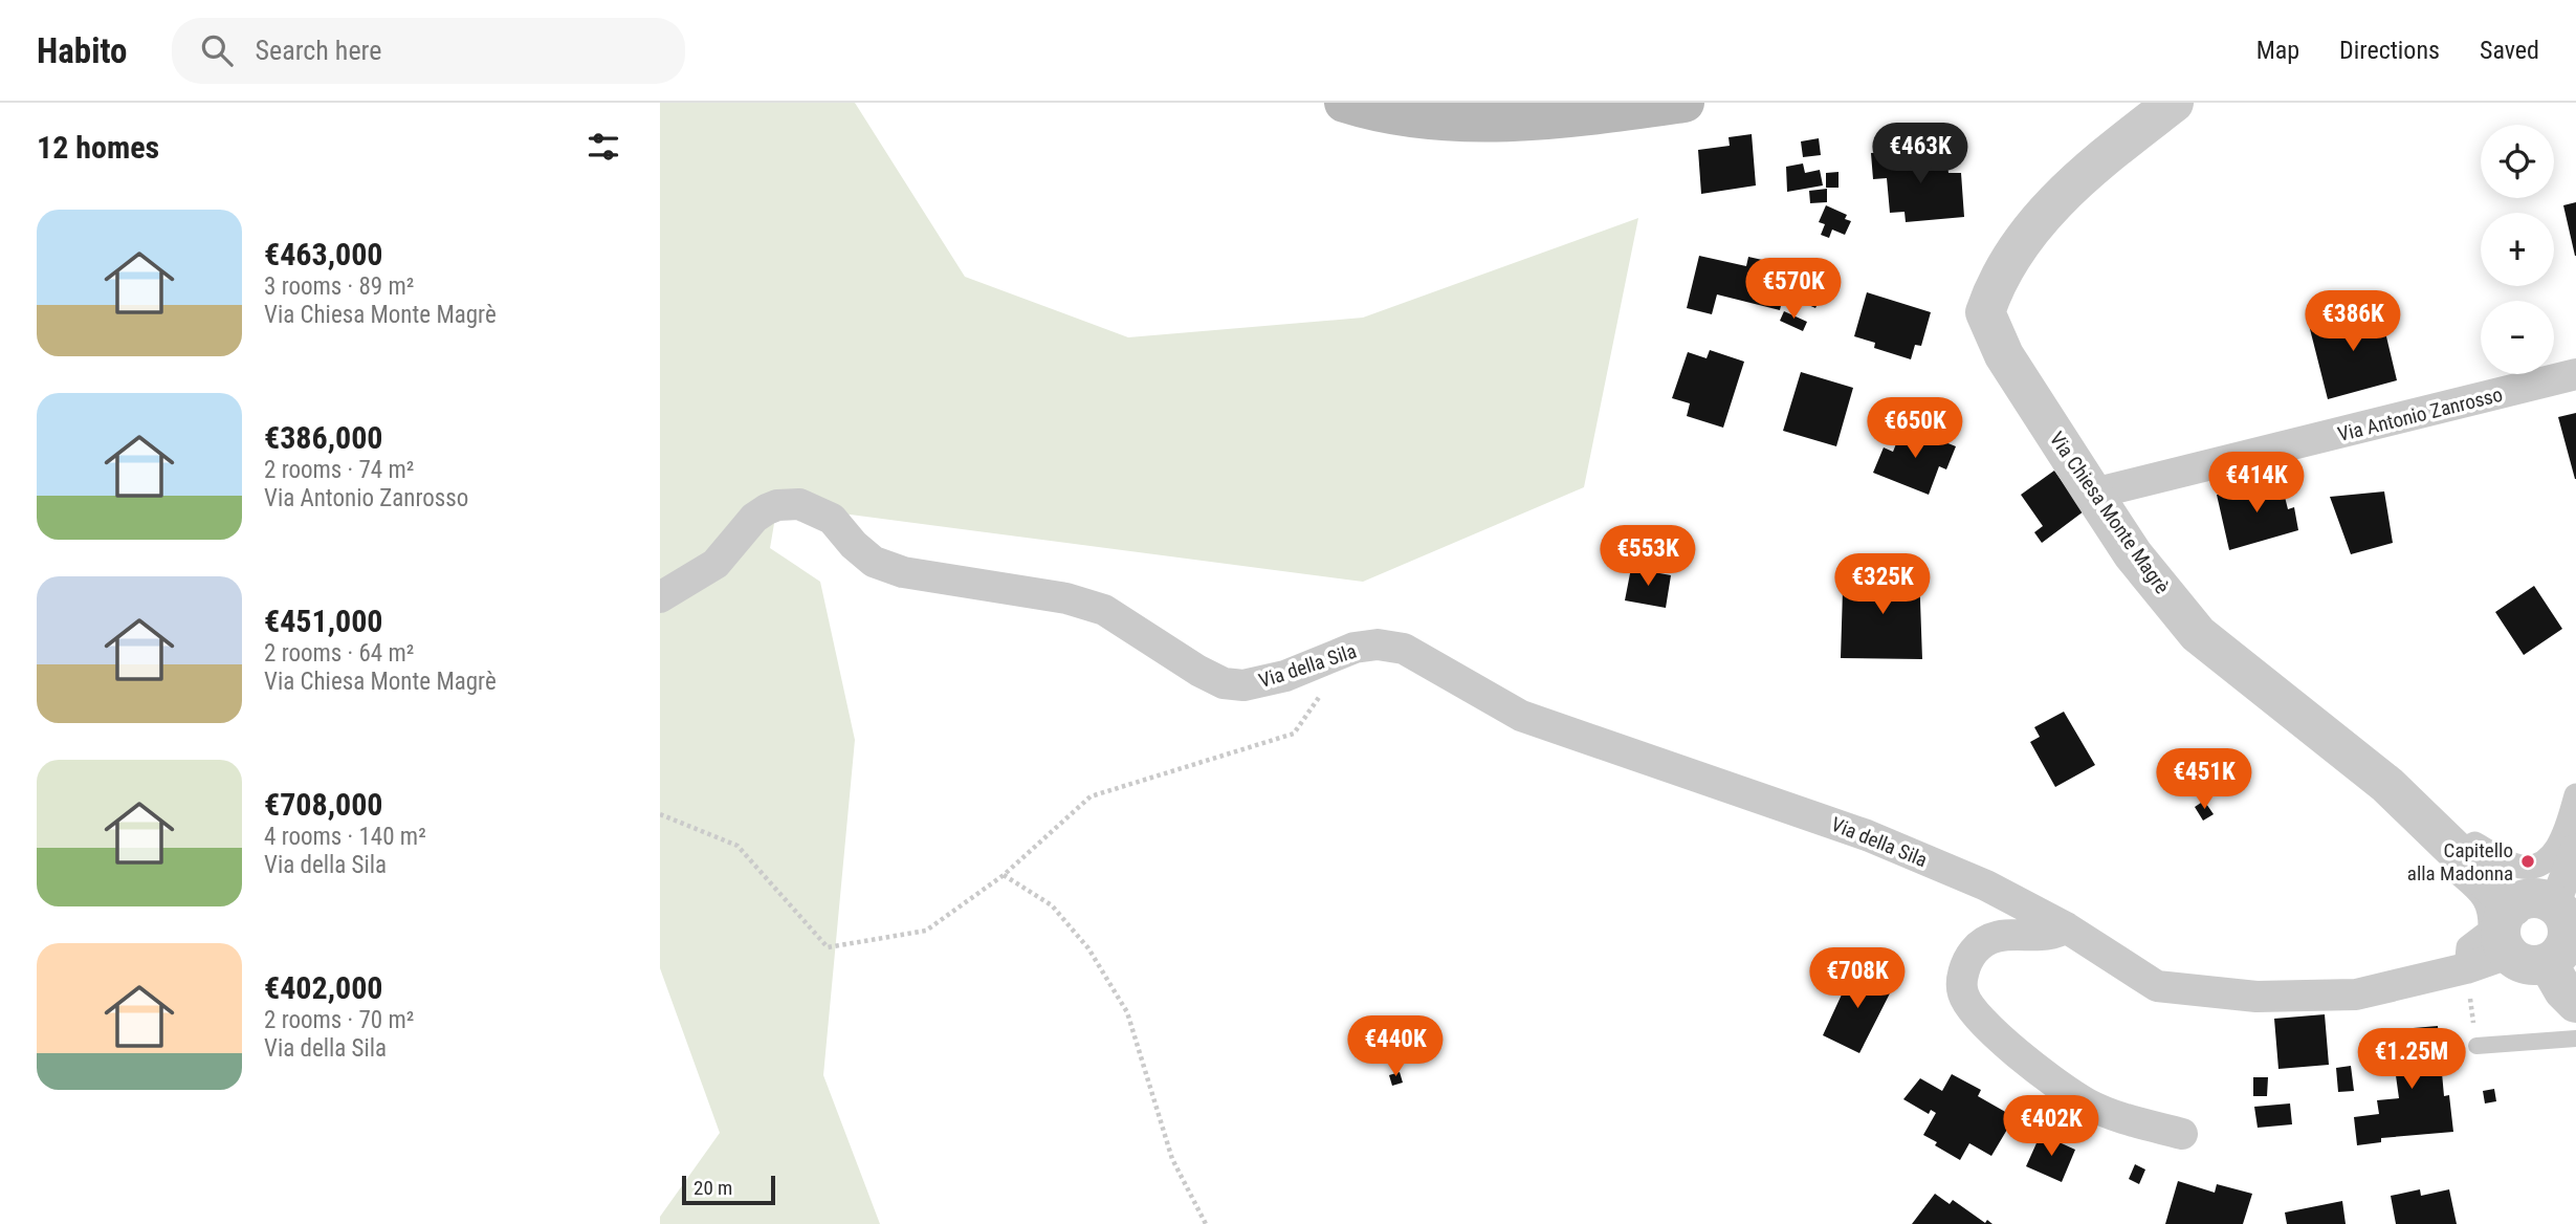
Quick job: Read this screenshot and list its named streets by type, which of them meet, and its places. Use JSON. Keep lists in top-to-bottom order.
{
  "streets": {
    "street": ["Via Antonio Zanrosso", "Via Chiesa Monte Magrè", "Via della Sila"]
  },
  "crossings": [
    ["Via Antonio Zanrosso", "Via Chiesa Monte Magrè"],
    ["Via Chiesa Monte Magrè", "Via della Sila"]
  ],
  "places": ["Capitello alla Madonna"],
  "scale_bar": "20 m",
  "page": {
    "header": "Habito",
    "search": "Search here",
    "nav": ["Map", "Directions", "Saved"],
    "heading": "12 homes",
    "price": [
      "€463K",
      "€570K",
      "€386K",
      "€650K",
      "€414K",
      "€553K",
      "€325K",
      "€451K",
      "€708K",
      "€440K",
      "€1.25M",
      "€402K"
    ],
    "map_buttons": ["+", "−"],
    "list": [
      {
        "name": "€463,000",
        "note": "3 rooms · 89 m² · Via Chiesa Monte Magrè"
      },
      {
        "name": "€386,000",
        "note": "2 rooms · 74 m² · Via Antonio Zanrosso"
      },
      {
        "name": "€451,000",
        "note": "2 rooms · 64 m² · Via Chiesa Monte Magrè"
      },
      {
        "name": "€708,000",
        "note": "4 rooms · 140 m² · Via della Sila"
      },
      {
        "name": "€402,000",
        "note": "2 rooms · 70 m² · Via della Sila"
      }
    ],
    "scale": "20 m"
  }
}
